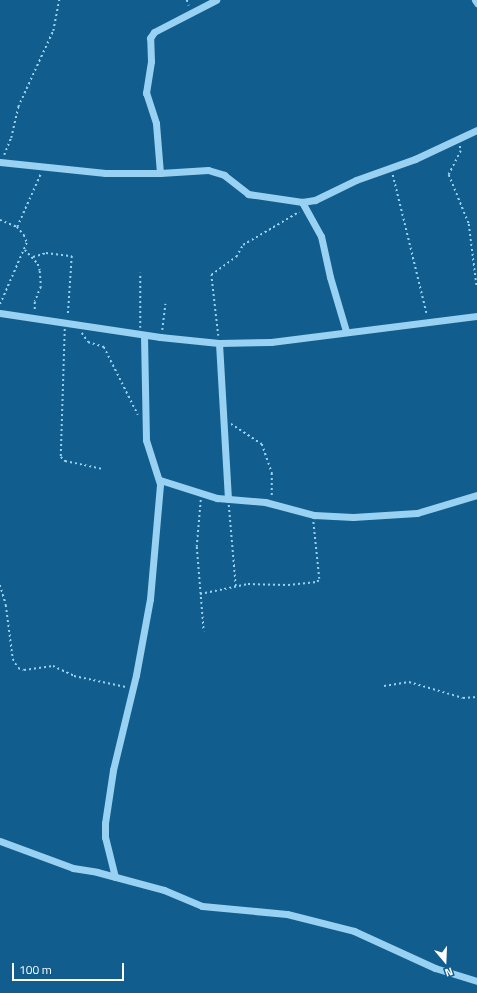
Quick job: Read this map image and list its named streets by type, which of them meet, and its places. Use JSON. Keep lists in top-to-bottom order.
{
  "scale_bar": "100 m",
  "north": "bottom"
}
